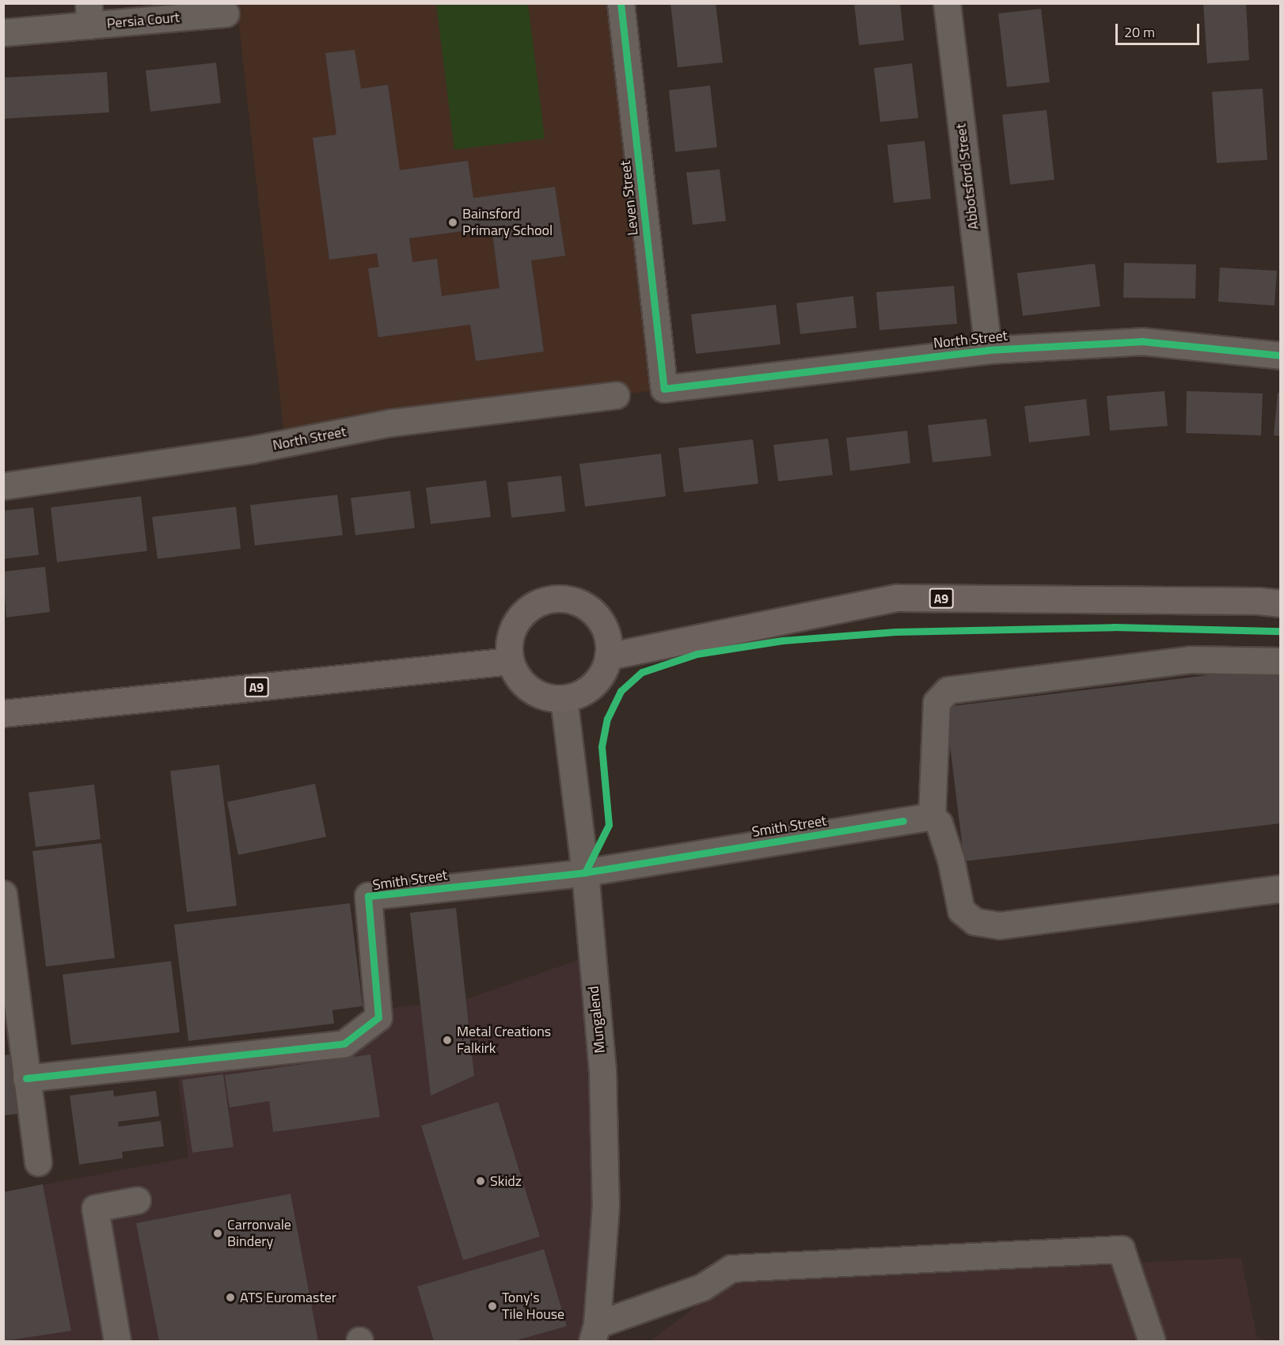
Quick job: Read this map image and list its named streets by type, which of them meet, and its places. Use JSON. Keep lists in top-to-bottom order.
{
  "streets": {
    "main road": ["A9"],
    "street": [
      "Persia Court",
      "Abbotsford Street",
      "Leven Street",
      "North Street",
      "Smith Street",
      "Mungalend"
    ]
  },
  "crossings": [
    ["Abbotsford Street", "North Street"],
    ["Leven Street", "North Street"],
    ["A9", "Mungalend"],
    ["Smith Street", "Mungalend"]
  ],
  "places": [
    "Bainsford Primary School",
    "Metal Creations Falkirk",
    "Skidz",
    "Carronvale Bindery",
    "ATS Euromaster",
    "Tony's Tile House"
  ],
  "scale_bar": "20 m"
}
